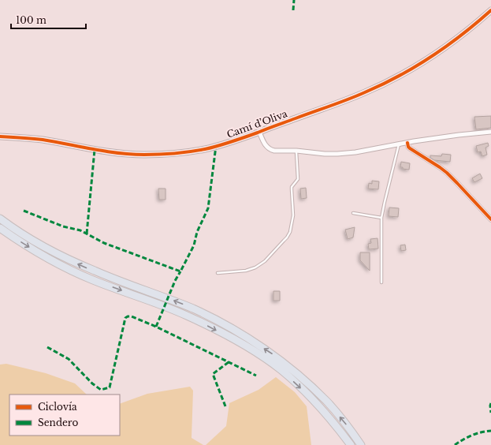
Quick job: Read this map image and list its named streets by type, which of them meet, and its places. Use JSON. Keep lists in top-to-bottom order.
{
  "streets": {
    "street": ["Camí d’Oliva"]
  },
  "legend": ["Ciclovía", "Sendero"],
  "scale_bar": "100 m"
}
